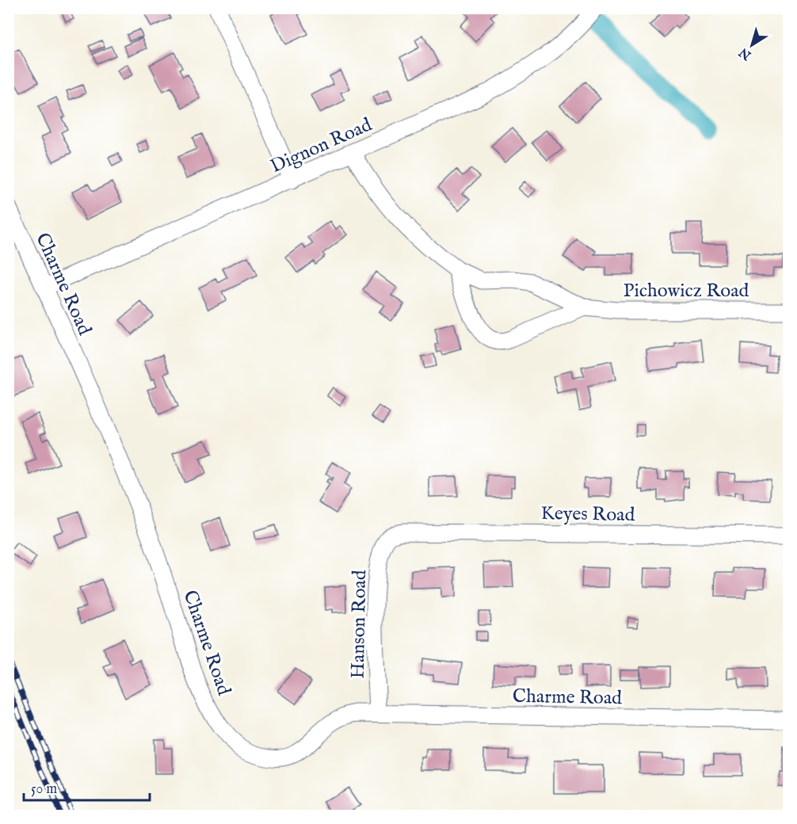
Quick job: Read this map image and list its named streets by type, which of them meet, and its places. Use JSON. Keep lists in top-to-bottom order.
{
  "streets": {
    "street": [
      "Dignon Road",
      "Charme Road",
      "Pichowicz Road",
      "Keyes Road",
      "Hanson Road"
    ]
  },
  "crossings": [
    ["Dignon Road", "Charme Road"],
    ["Dignon Road", "Pichowicz Road"],
    ["Charme Road", "Hanson Road"],
    ["Keyes Road", "Hanson Road"]
  ],
  "scale_bar": "50 m",
  "north": "bottom left"
}
